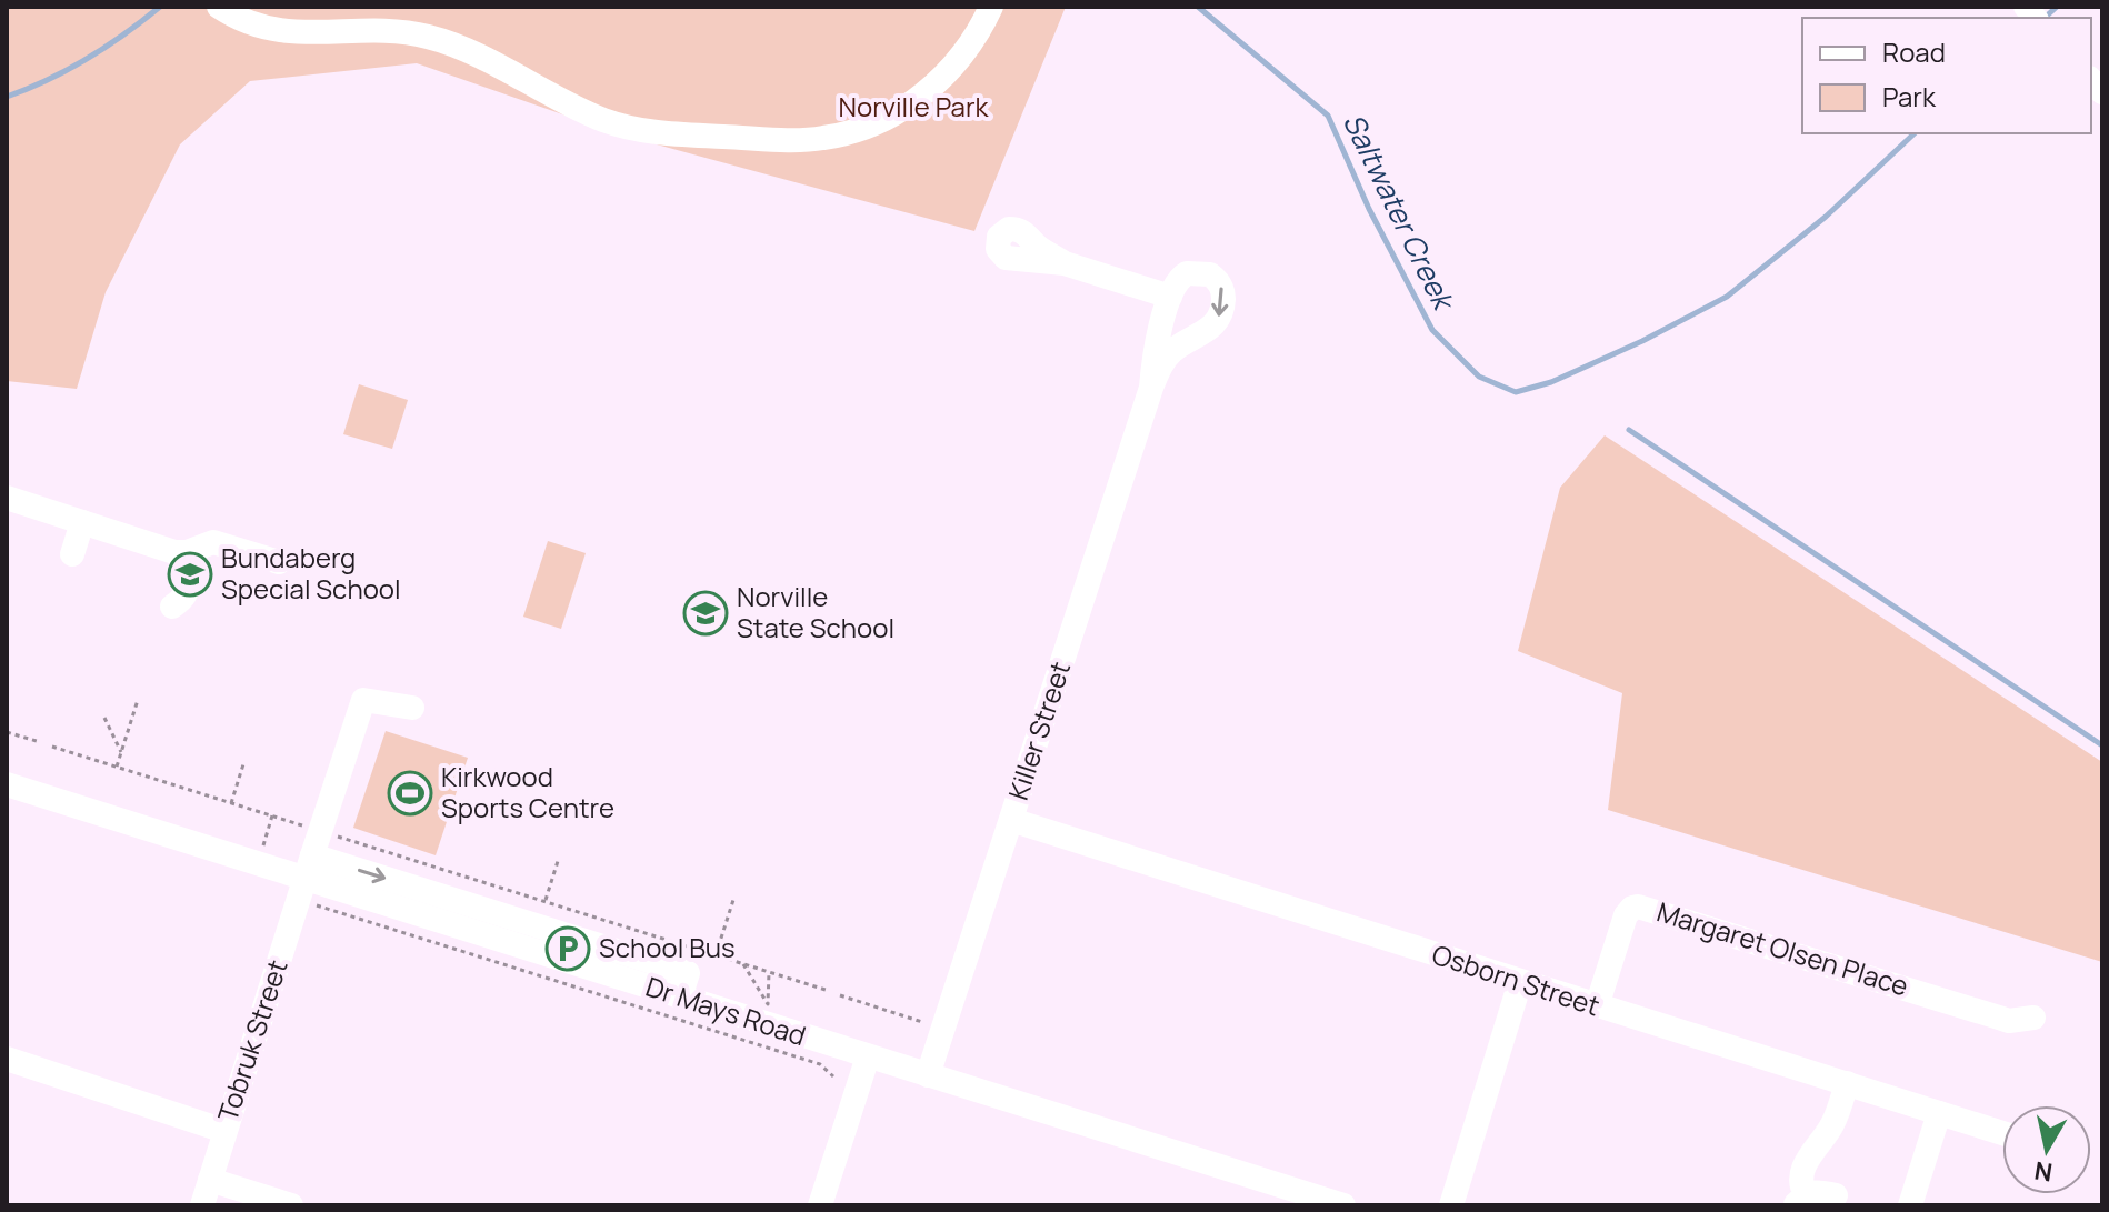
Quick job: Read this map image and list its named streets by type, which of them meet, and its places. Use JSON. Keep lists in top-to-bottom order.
{
  "streets": {
    "street": [
      "Killer Street",
      "Margaret Olsen Place",
      "Osborn Street",
      "Dr Mays Road",
      "Tobruk Street"
    ]
  },
  "crossings": [
    ["Killer Street", "Osborn Street"],
    ["Killer Street", "Dr Mays Road"],
    ["Margaret Olsen Place", "Osborn Street"],
    ["Dr Mays Road", "Tobruk Street"]
  ],
  "water": ["Saltwater Creek"],
  "parks": ["Norville Park"],
  "places": {
    "school or university": ["Bundaberg Special School", "Norville State School"],
    "sports": ["Kirkwood Sports Centre"],
    "parking": ["School Bus"]
  },
  "legend": ["Road", "Park"],
  "north": "bottom"
}
